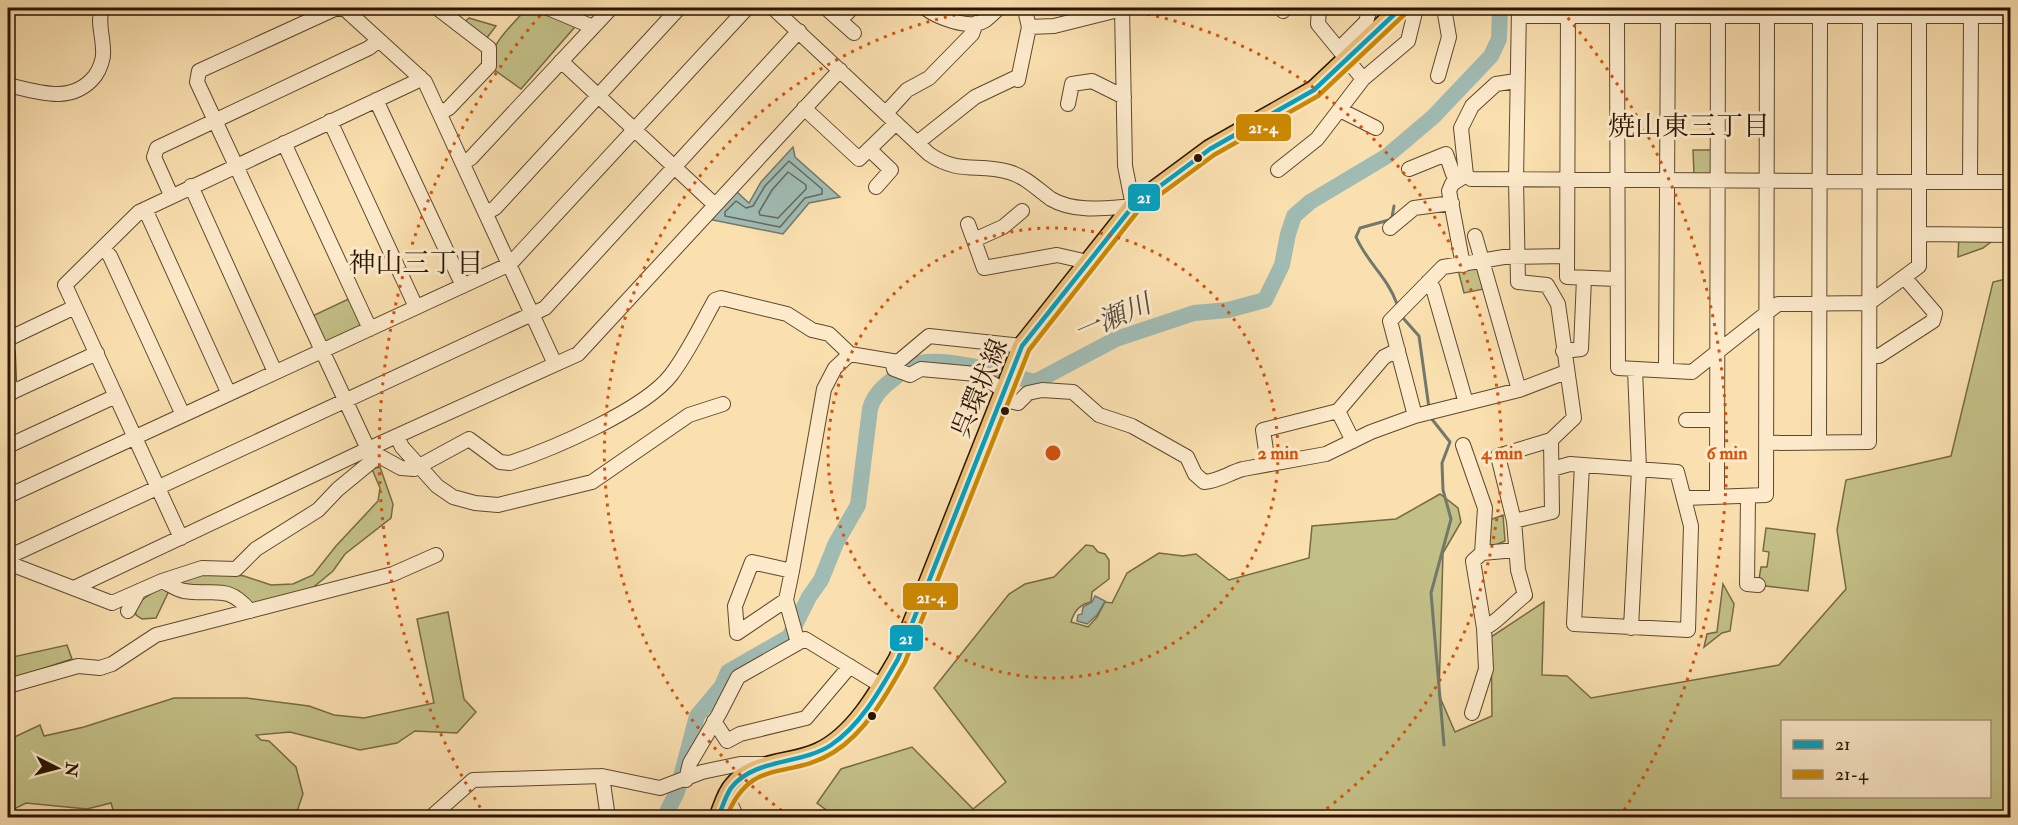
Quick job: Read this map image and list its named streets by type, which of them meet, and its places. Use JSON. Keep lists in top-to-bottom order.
{
  "streets": {
    "main road": ["呉環状線"]
  },
  "districts": ["焼山東三丁目", "神山三丁目"],
  "water": ["一瀬川"],
  "lines": ["transit line 21", "transit line 21-4"],
  "legend": ["21", "21-4"],
  "north": "right",
  "rings": ["2 min", "4 min", "6 min"]
}
